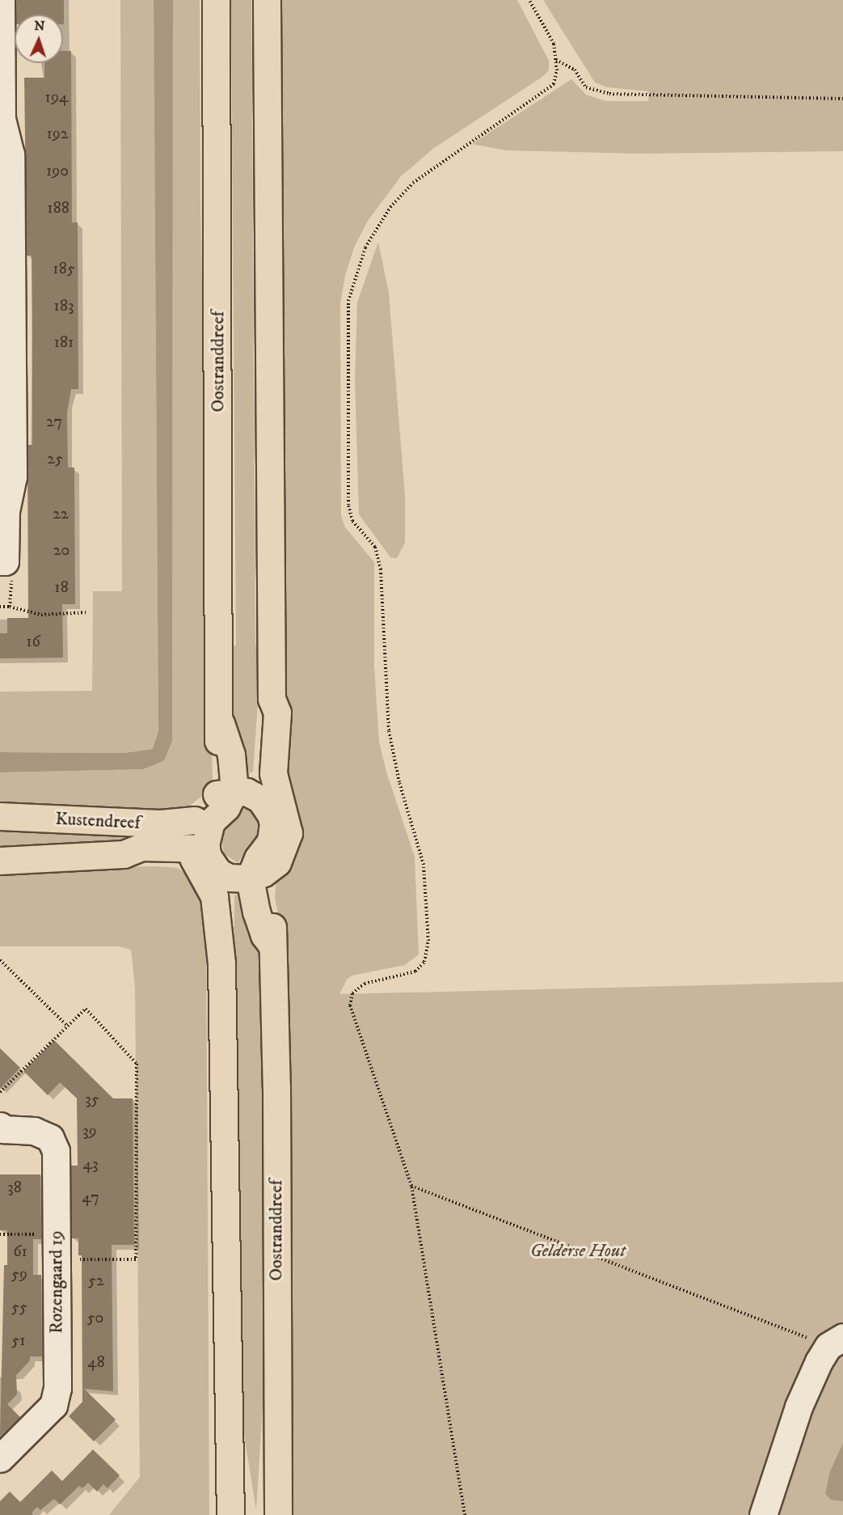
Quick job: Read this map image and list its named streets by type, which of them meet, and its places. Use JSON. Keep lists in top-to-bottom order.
{
  "streets": {
    "main road": ["Oostranddreef", "Kustendreef"],
    "street": ["Rozengaard 19"]
  },
  "crossings": [
    ["Oostranddreef", "Kustendreef"]
  ],
  "parks": ["Gelderse Hout"],
  "house_numbers": [
    "194",
    "192",
    "190",
    "188",
    "185",
    "183",
    "181",
    "27",
    "25",
    "22",
    "20",
    "18",
    "16",
    "35",
    "39",
    "43",
    "38",
    "47",
    "61",
    "59",
    "52",
    "55",
    "50",
    "51",
    "48"
  ],
  "north": "top"
}
